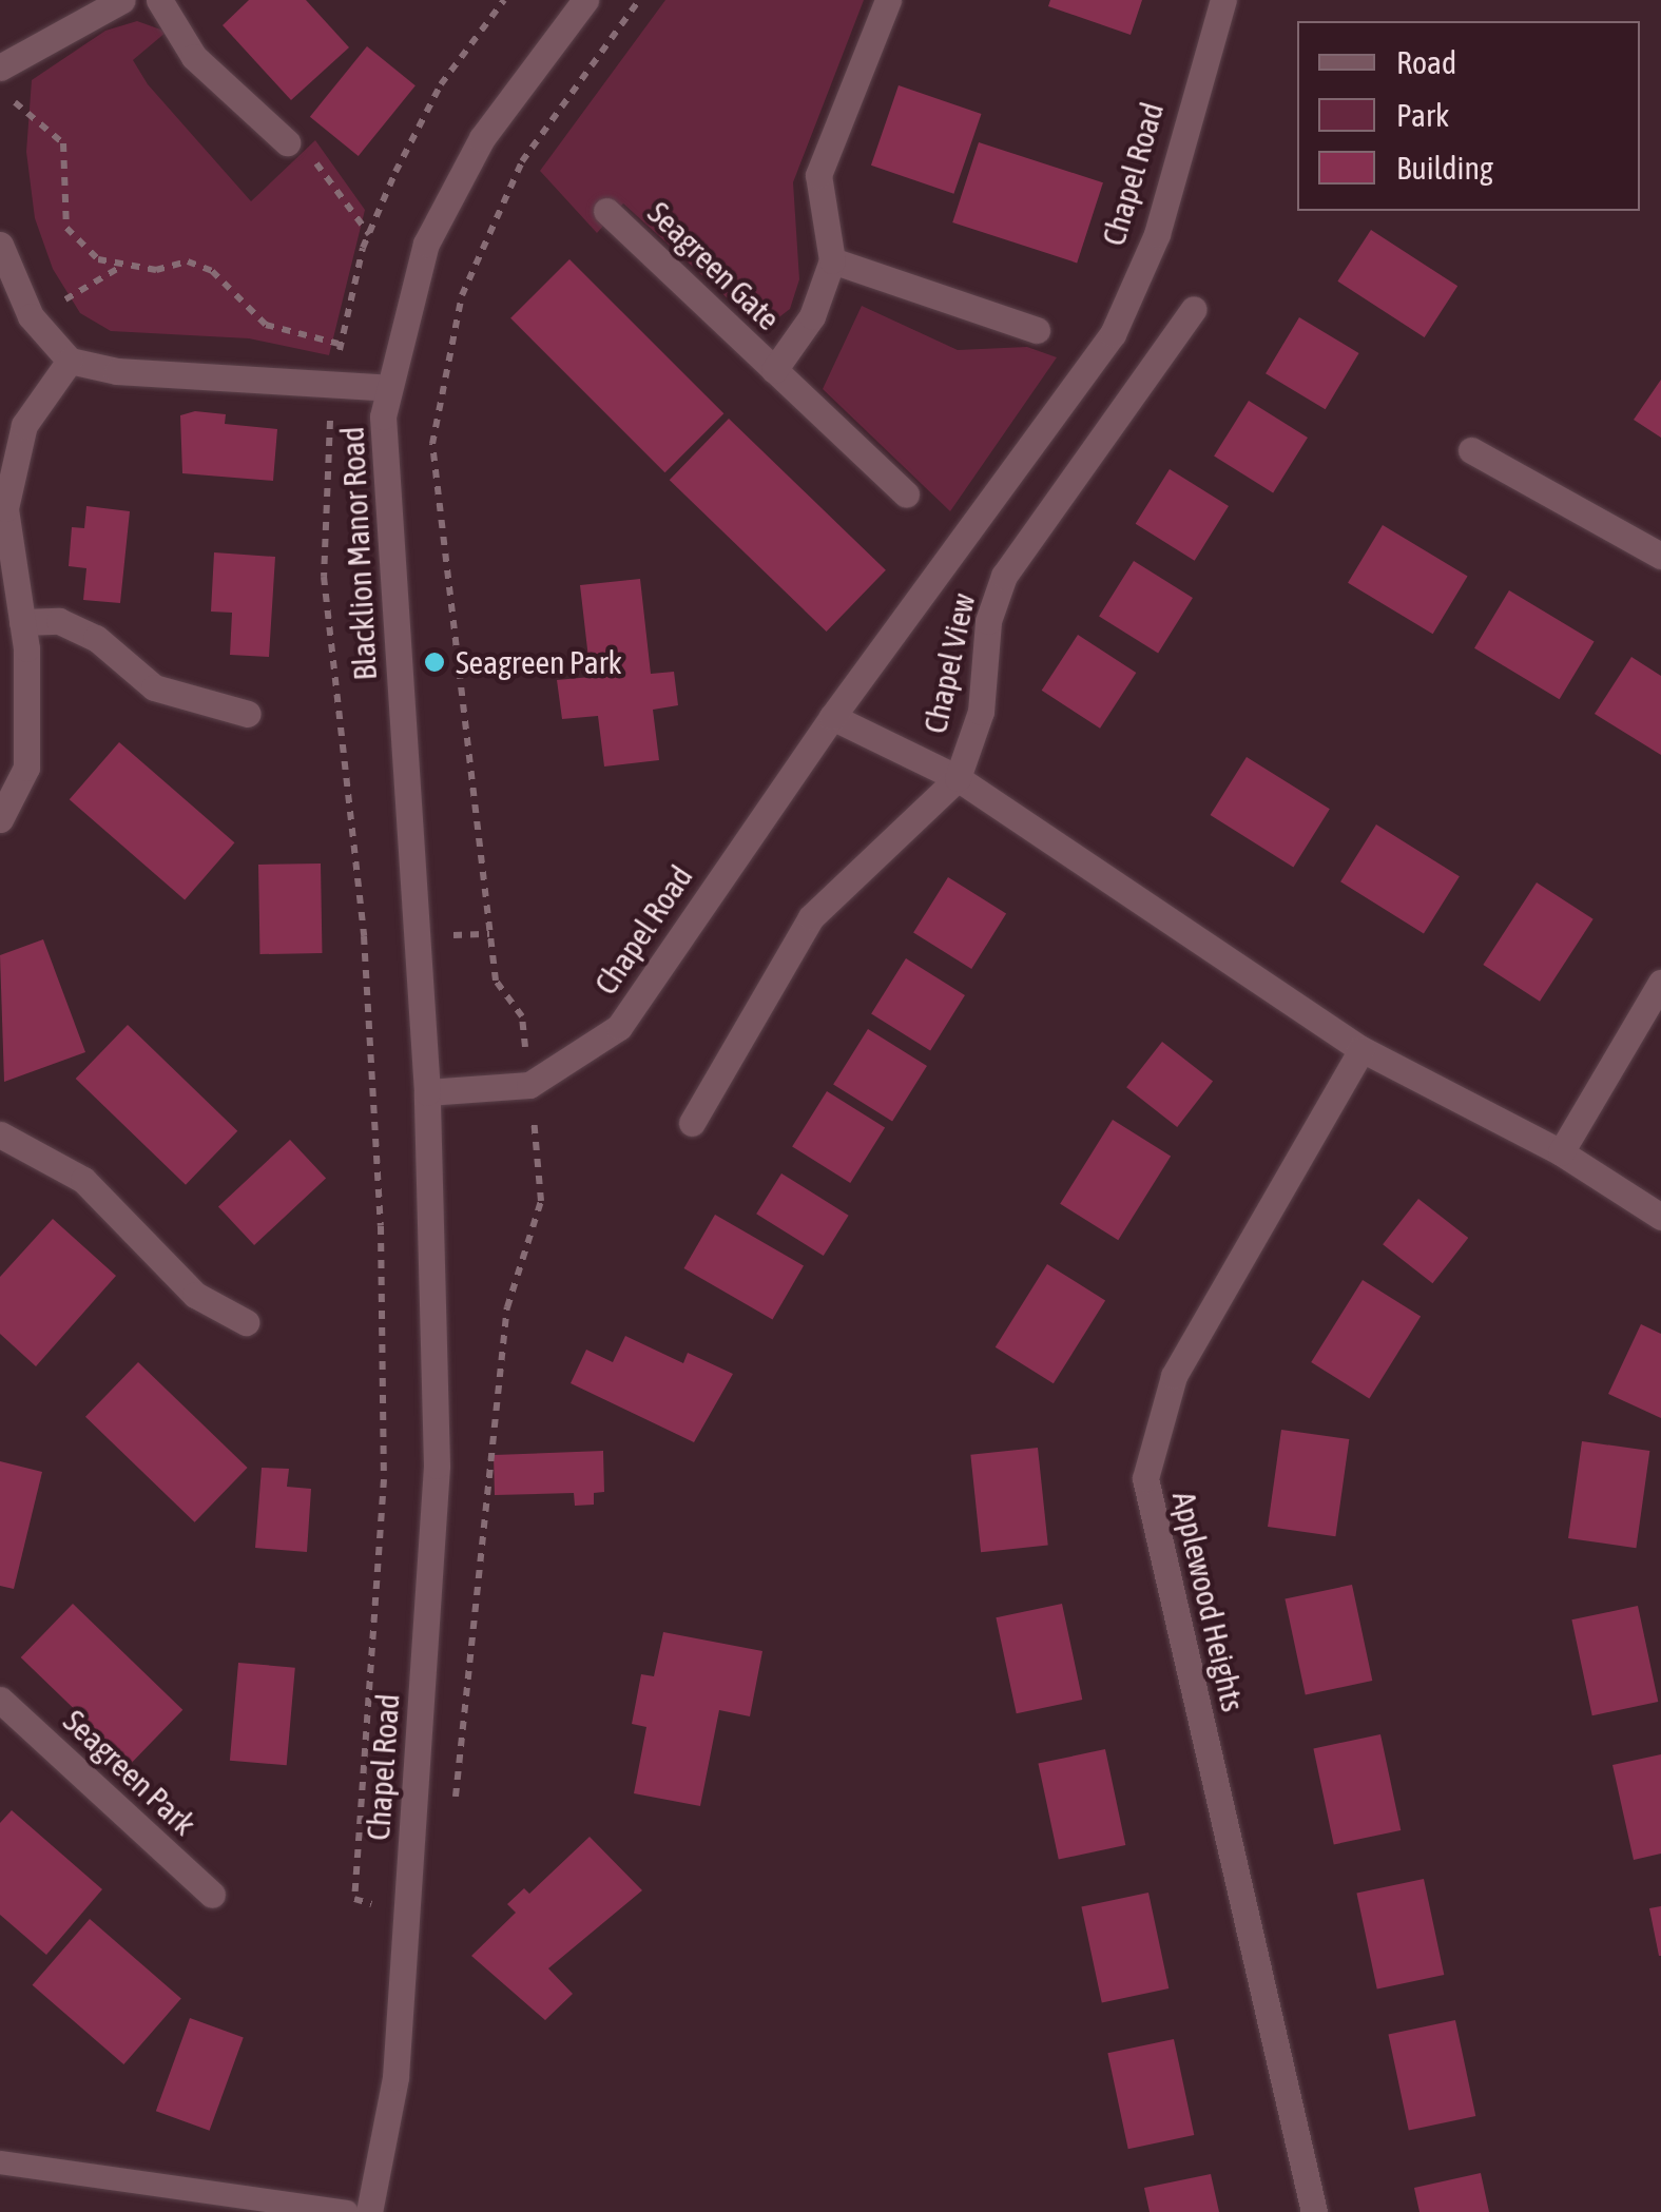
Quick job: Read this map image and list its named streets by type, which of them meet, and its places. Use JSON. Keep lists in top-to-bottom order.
{
  "streets": {
    "street": [
      "Chapel Road",
      "Seagreen Gate",
      "Blacklion Manor Road",
      "Chapel View",
      "Applewood Heights",
      "Seagreen Park"
    ]
  },
  "crossings": [
    ["Chapel Road", "Blacklion Manor Road"]
  ],
  "places": ["Seagreen Park"],
  "legend": ["Road", "Park", "Building"]
}
